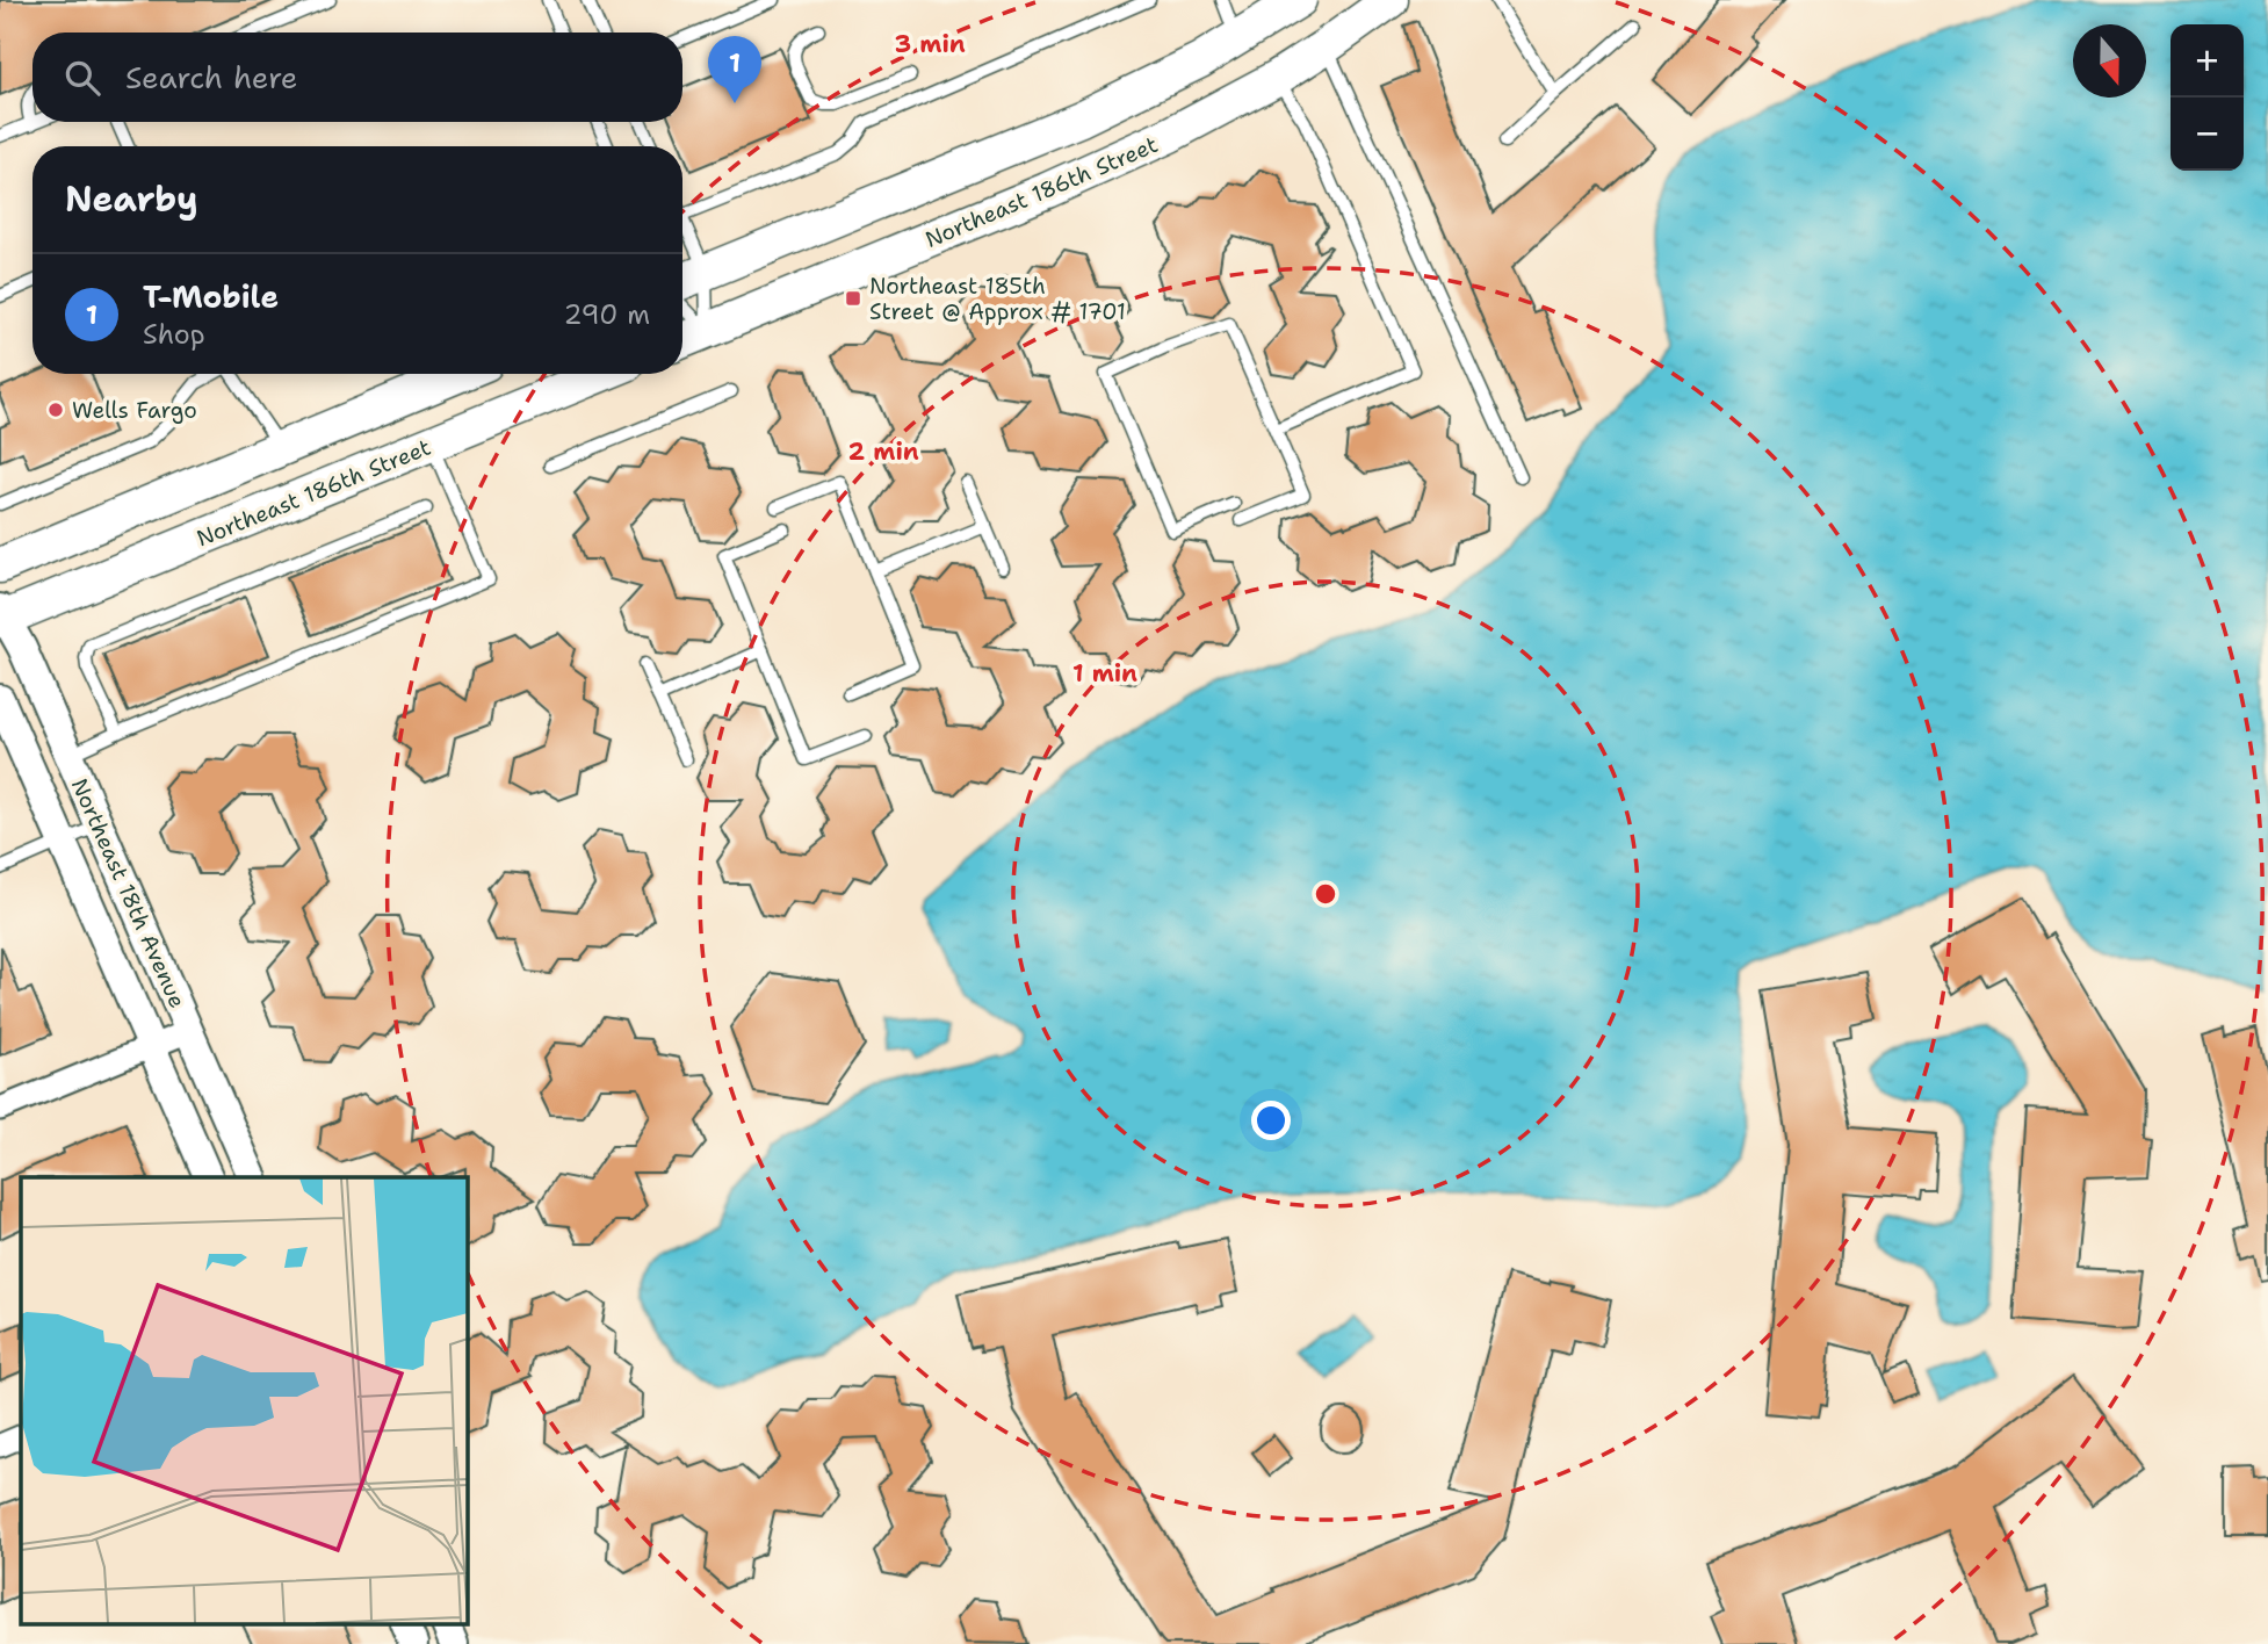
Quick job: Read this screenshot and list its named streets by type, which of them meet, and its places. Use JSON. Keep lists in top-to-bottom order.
{
  "streets": {
    "main road": ["Northeast 186th Street"],
    "street": ["Northeast 18th Avenue"]
  },
  "crossings": [
    ["Northeast 186th Street", "Northeast 18th Avenue"]
  ],
  "places": {
    "transit": ["Northeast 185th Street @ Approx # 1701"],
    "other": ["Wells Fargo"]
  },
  "north": "bottom",
  "page": {
    "map_buttons": ["+", "−"],
    "search": "Search here",
    "pins": "1",
    "heading": "Nearby",
    "list": [
      {
        "mark": "1",
        "name": "T-Mobile",
        "note": "Shop",
        "value": "290 m"
      }
    ]
  },
  "rings": ["3 min", "2 min", "1 min"]
}
